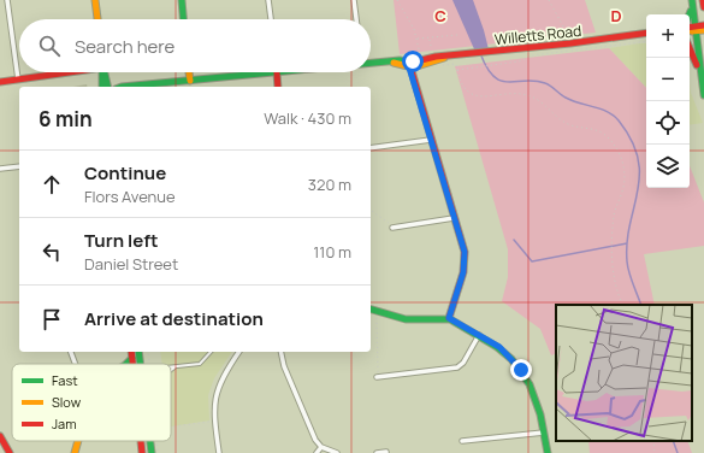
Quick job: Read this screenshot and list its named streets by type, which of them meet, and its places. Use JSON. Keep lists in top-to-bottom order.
{
  "streets": {
    "street": ["Willetts Road"]
  },
  "legend": ["Fast", "Slow", "Jam"],
  "page": {
    "map_buttons": ["+", "−"],
    "search": "Search here",
    "heading": ["6 min", "Walk · 430 m"],
    "list": [
      ["Continue", "Flors Avenue", "320 m"],
      ["Turn left", "Daniel Street", "110 m"],
      "Arrive at destination"
    ]
  },
  "grid": {
    "columns": ["C", "D"]
  }
}
